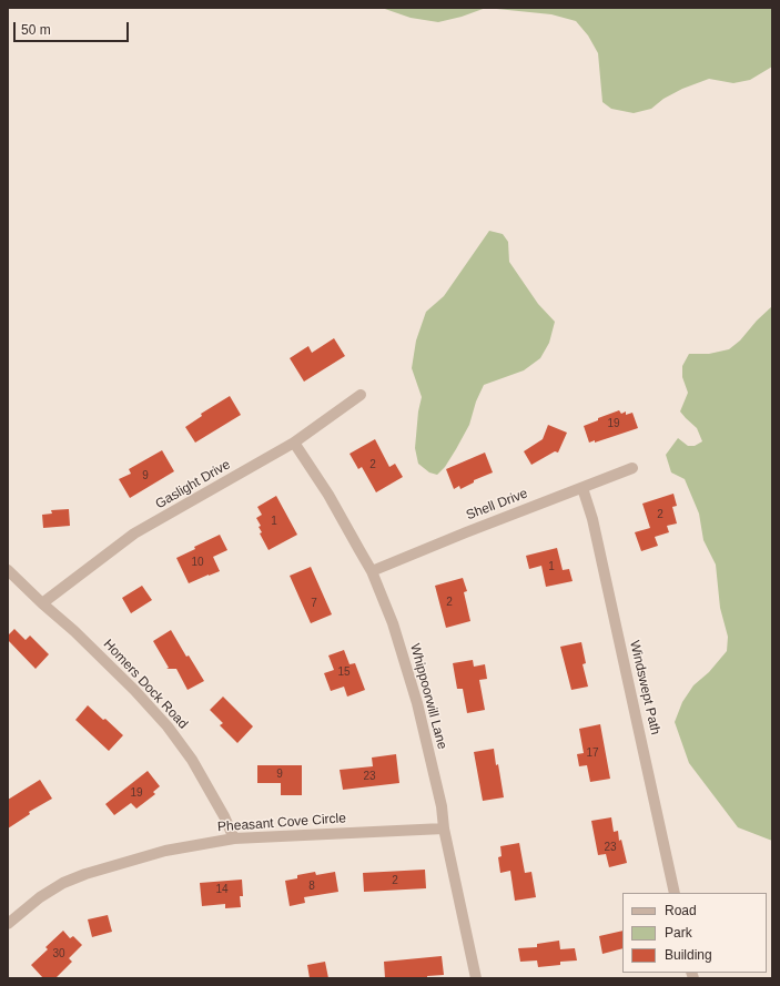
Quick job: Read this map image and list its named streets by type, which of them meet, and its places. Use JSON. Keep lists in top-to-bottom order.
{
  "streets": {
    "street": [
      "Gaslight Drive",
      "Shell Drive",
      "Homers Dock Road",
      "Windswept Path",
      "Whippoorwill Lane",
      "Pheasant Cove Circle"
    ]
  },
  "crossings": [
    ["Gaslight Drive", "Homers Dock Road"],
    ["Gaslight Drive", "Whippoorwill Lane"],
    ["Shell Drive", "Windswept Path"],
    ["Shell Drive", "Whippoorwill Lane"],
    ["Homers Dock Road", "Pheasant Cove Circle"],
    ["Whippoorwill Lane", "Pheasant Cove Circle"]
  ],
  "house_numbers": [
    "19",
    "2",
    "9",
    "2",
    "1",
    "10",
    "1",
    "2",
    "7",
    "15",
    "17",
    "9",
    "23",
    "19",
    "23",
    "2",
    "8",
    "14",
    "30"
  ],
  "legend": ["Road", "Park", "Building"],
  "scale_bar": "50 m"
}
